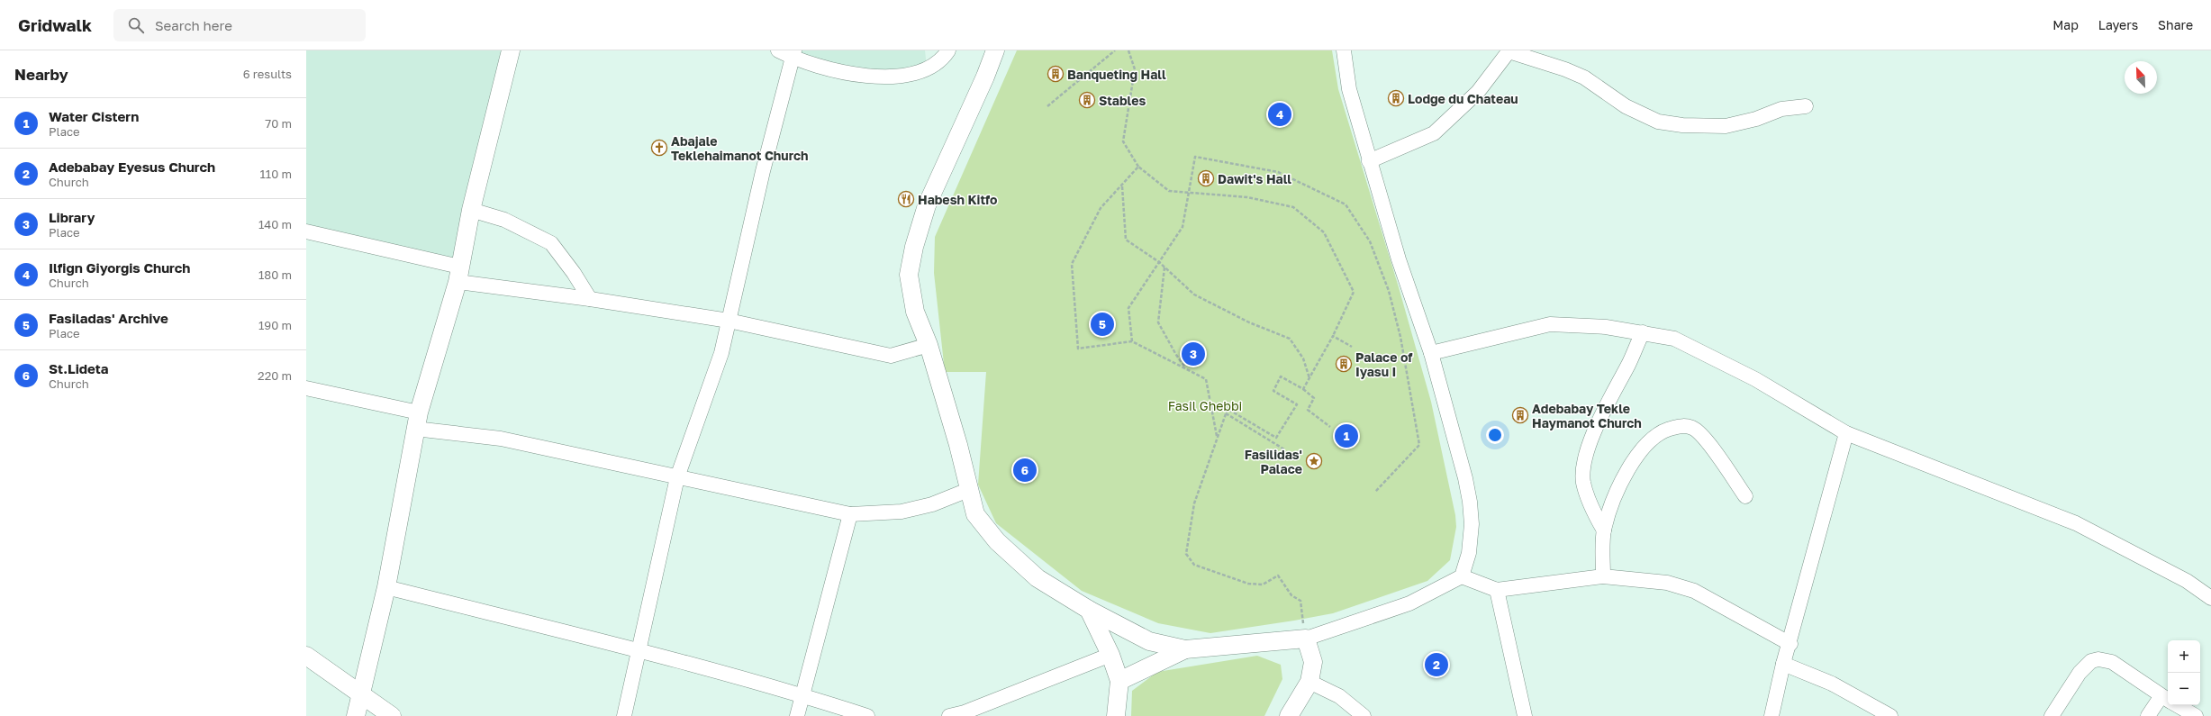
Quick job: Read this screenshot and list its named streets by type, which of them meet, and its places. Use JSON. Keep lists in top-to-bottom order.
{
  "parks": ["Fasil Ghebbi"],
  "places": {
    "building": [
      "Banqueting Hall",
      "Lodge du Chateau",
      "Stables",
      "Dawit's Hall",
      "Palace of Iyasu I",
      "Adebabay Tekle Haymanot Church"
    ],
    "church": ["Abajale Teklehaimanot Church"],
    "restaurant": ["Habesh Kitfo"],
    "place": ["Fasilidas' Palace"]
  },
  "north": "top left",
  "page": {
    "header": "Gridwalk",
    "search": "Search here",
    "nav": ["Map", "Layers", "Share"],
    "heading": ["Nearby", "6 results"],
    "list": [
      {
        "mark": "1",
        "name": "Water Cistern",
        "note": "Place",
        "value": "70 m"
      },
      {
        "mark": "2",
        "name": "Adebabay Eyesus Church",
        "note": "Church",
        "value": "110 m"
      },
      {
        "mark": "3",
        "name": "Library",
        "note": "Place",
        "value": "140 m"
      },
      {
        "mark": "4",
        "name": "Ilfign Giyorgis Church",
        "note": "Church",
        "value": "180 m"
      },
      {
        "mark": "5",
        "name": "Fasiladas' Archive",
        "note": "Place",
        "value": "190 m"
      },
      {
        "mark": "6",
        "name": "St.Lideta",
        "note": "Church",
        "value": "220 m"
      }
    ],
    "pins": [
      "4",
      "5",
      "3",
      "1",
      "6",
      "2"
    ],
    "map_buttons": ["+", "−"]
  }
}
